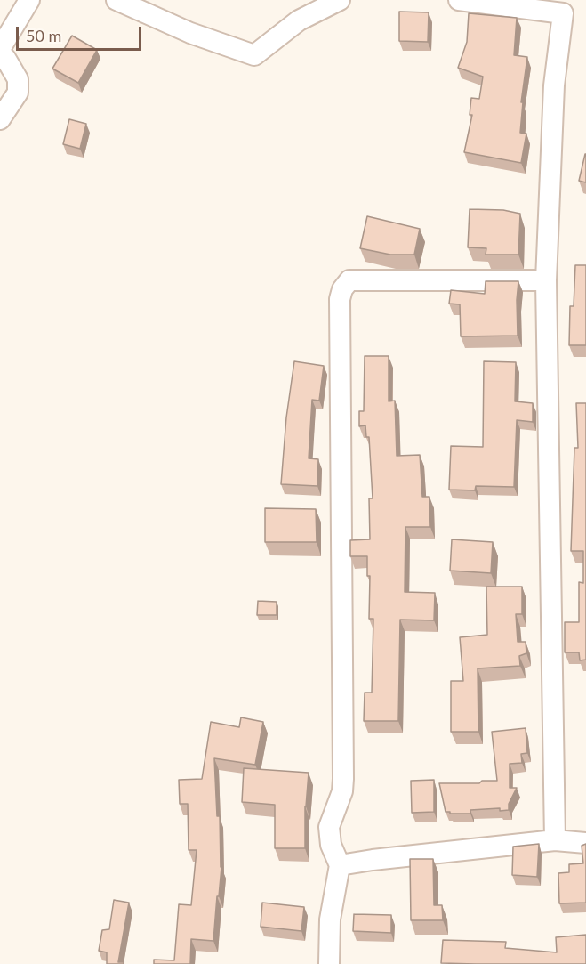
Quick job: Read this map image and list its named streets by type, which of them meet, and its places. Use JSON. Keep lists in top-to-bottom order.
{
  "scale_bar": "50 m"
}
